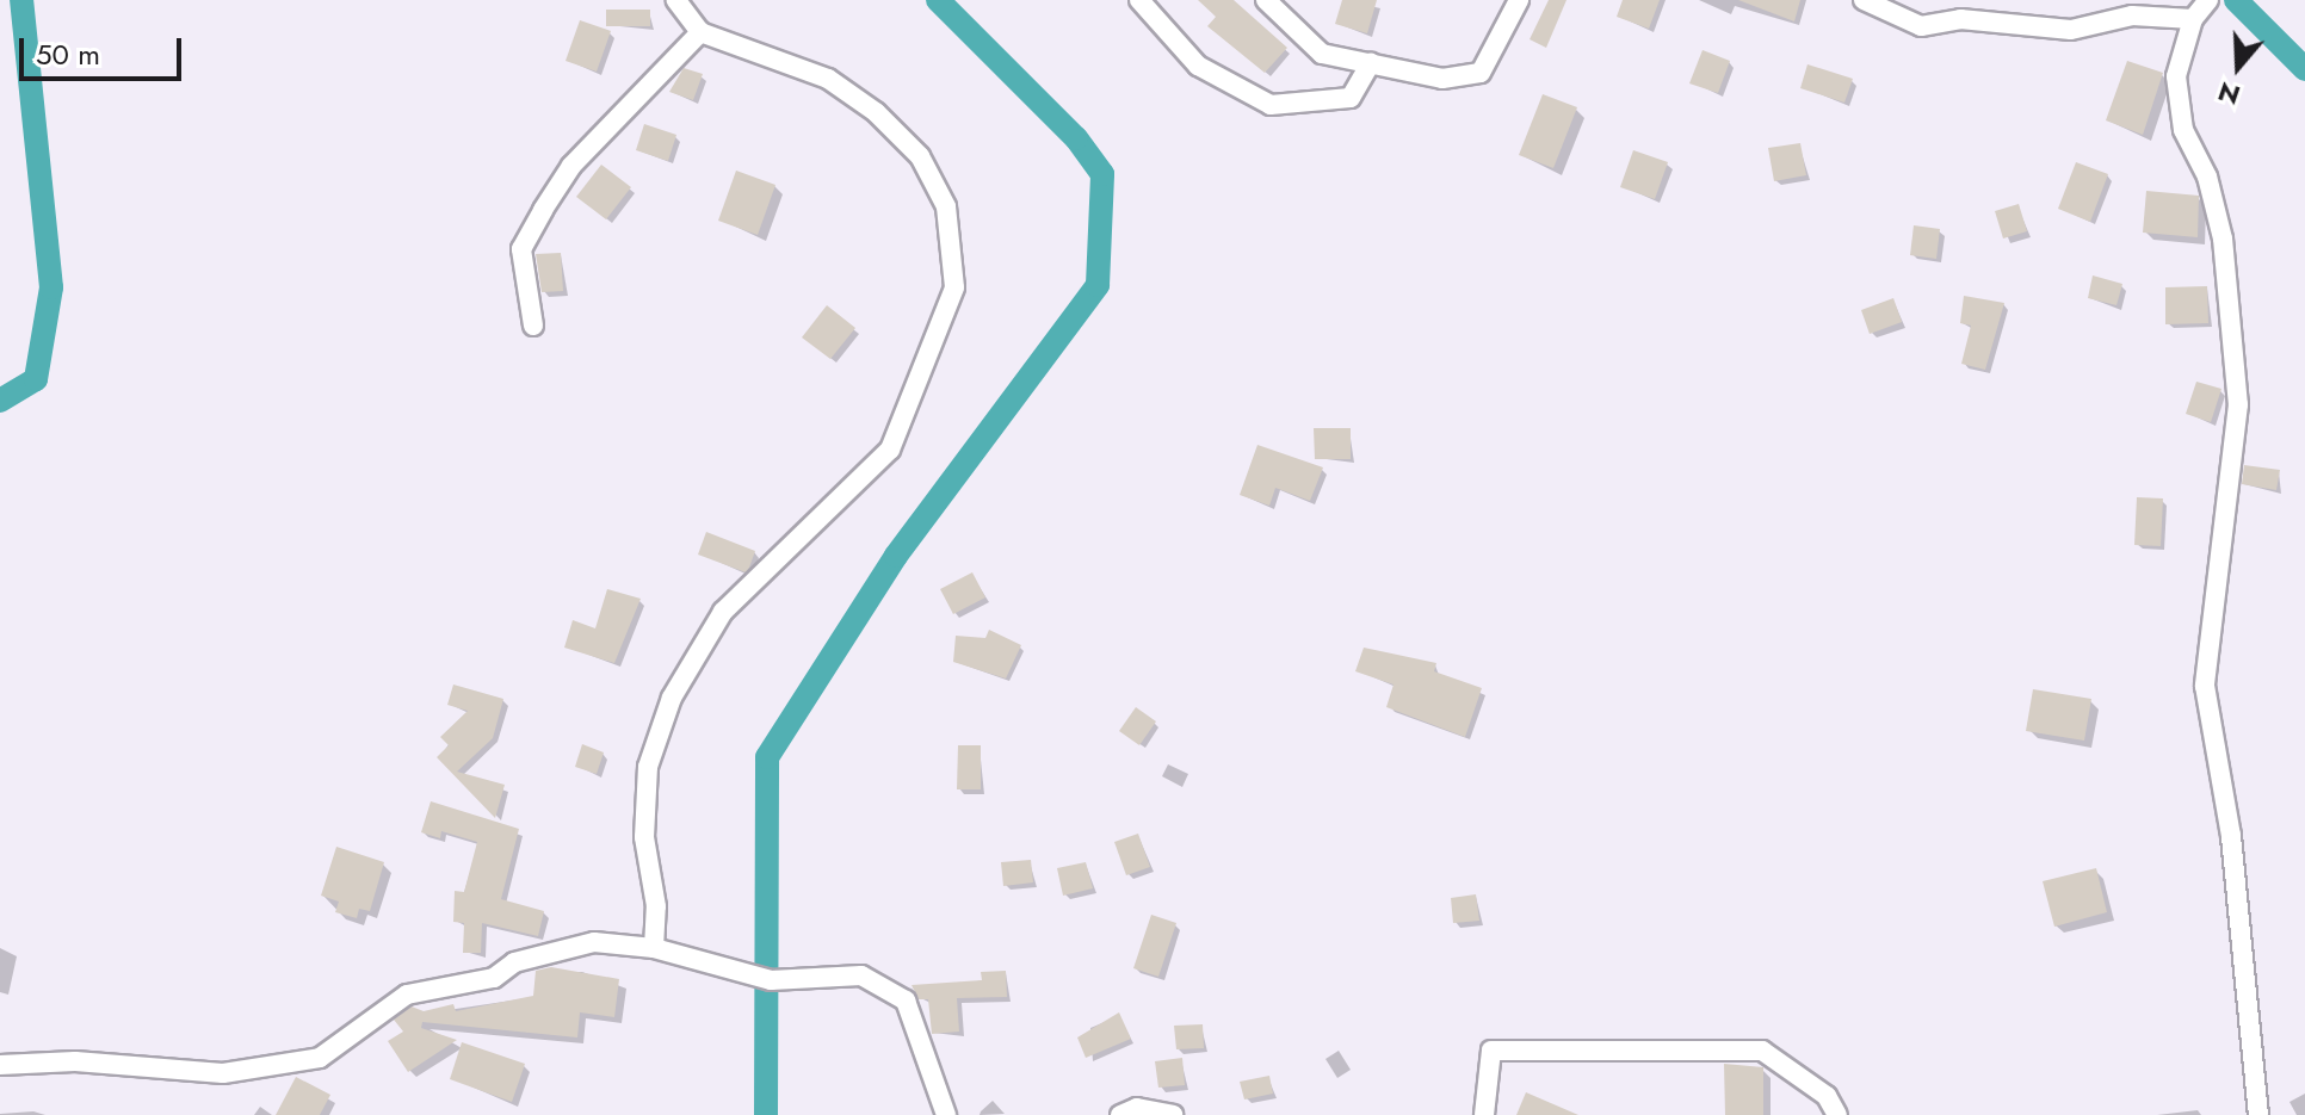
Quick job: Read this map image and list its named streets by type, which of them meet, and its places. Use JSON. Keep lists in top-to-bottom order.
{
  "scale_bar": "50 m",
  "north": "bottom"
}
